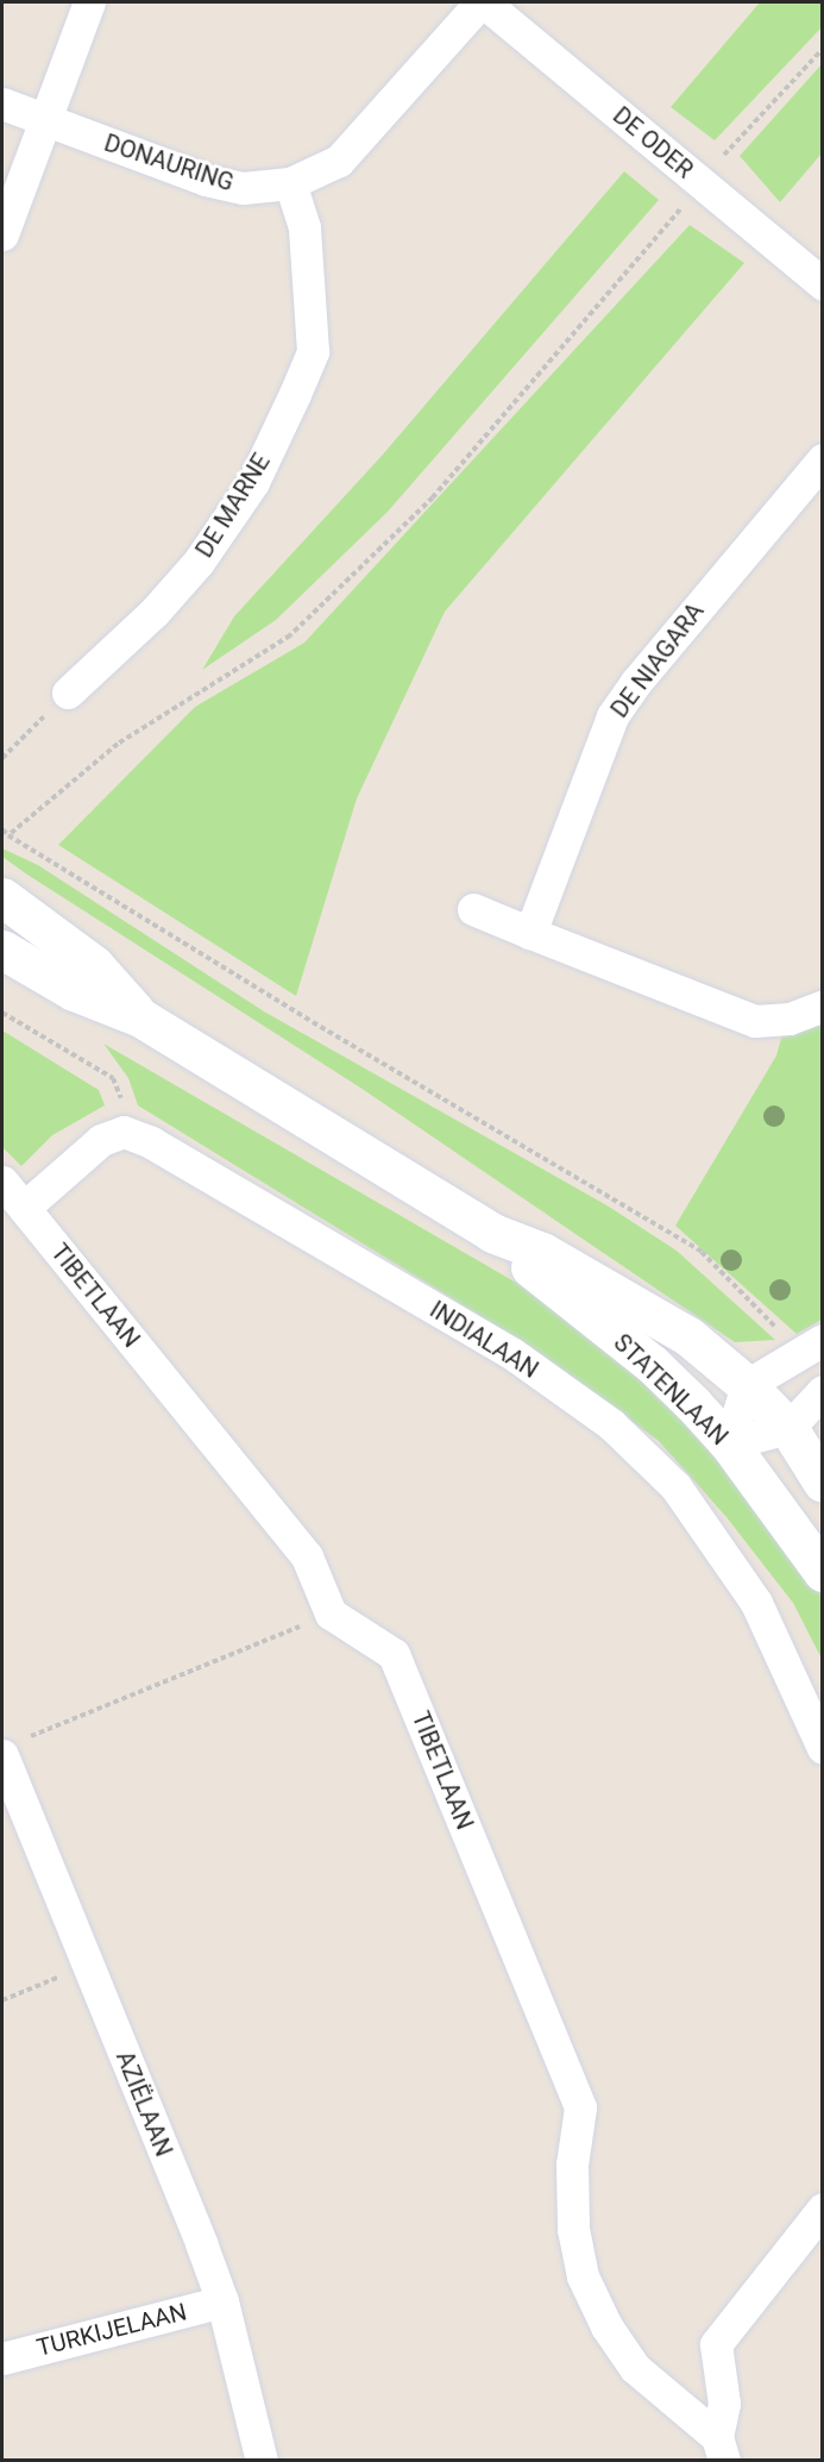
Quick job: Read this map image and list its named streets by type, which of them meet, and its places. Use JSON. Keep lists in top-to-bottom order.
{
  "streets": {
    "main road": ["STATENLAAN"],
    "street": [
      "DE ODER",
      "DONAURING",
      "DE MARNE",
      "DE NIAGARA",
      "TIBETLAAN",
      "INDIALAAN",
      "AZIËLAAN",
      "TURKIJELAAN"
    ]
  },
  "crossings": [
    ["DE ODER", "DONAURING"],
    ["DONAURING", "DE MARNE"],
    ["AZIËLAAN", "TURKIJELAAN"]
  ]
}
